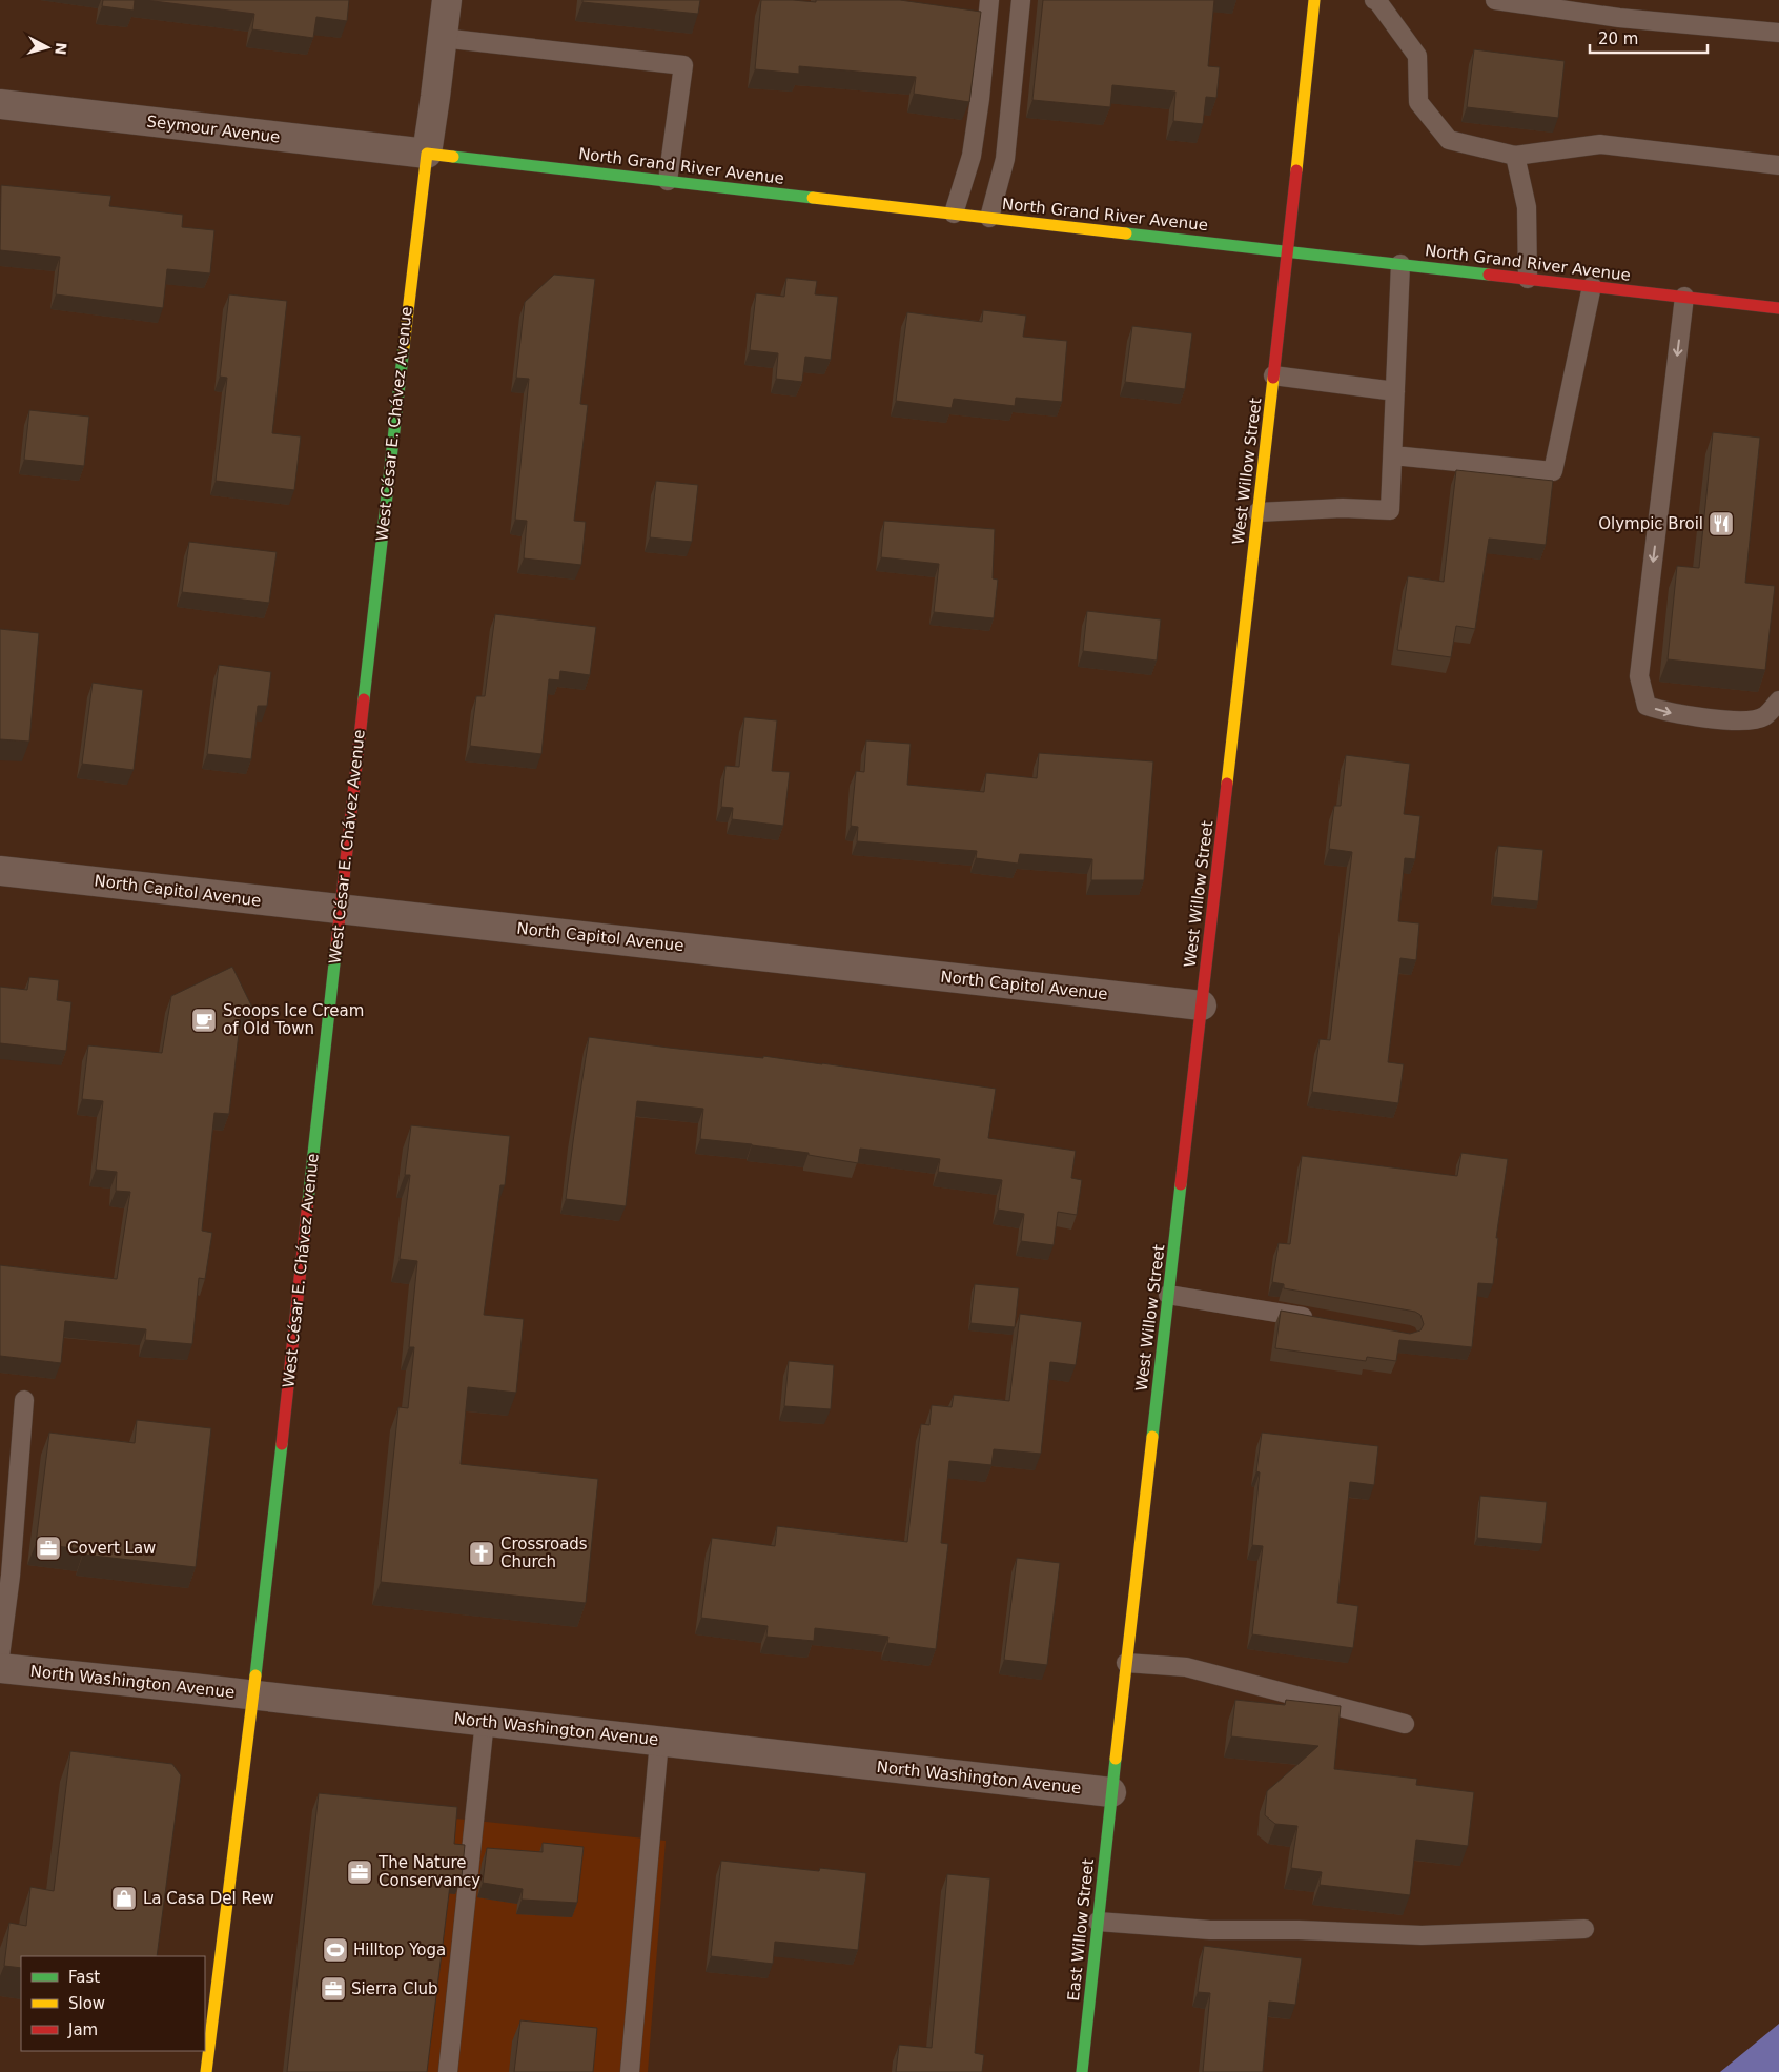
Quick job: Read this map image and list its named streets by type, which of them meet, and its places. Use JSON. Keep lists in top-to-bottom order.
{
  "streets": {
    "street": [
      "Seymour Avenue",
      "North Grand River Avenue",
      "West César E. Chávez Avenue",
      "West Willow Street",
      "North Capitol Avenue",
      "North Washington Avenue",
      "East Willow Street"
    ]
  },
  "crossings": [
    ["Seymour Avenue", "North Grand River Avenue"],
    ["Seymour Avenue", "West César E. Chávez Avenue"],
    ["North Grand River Avenue", "West César E. Chávez Avenue"],
    ["North Grand River Avenue", "West Willow Street"],
    ["West César E. Chávez Avenue", "North Capitol Avenue"],
    ["West César E. Chávez Avenue", "North Washington Avenue"],
    ["West Willow Street", "North Capitol Avenue"],
    ["West Willow Street", "North Washington Avenue"],
    ["West Willow Street", "East Willow Street"],
    ["North Washington Avenue", "East Willow Street"]
  ],
  "places": {
    "restaurant": ["Olympic Broil"],
    "cafe": ["Scoops Ice Cream of Old Town"],
    "office": ["Covert Law", "The Nature Conservancy", "Sierra Club"],
    "church": ["Crossroads Church"],
    "shop": ["La Casa Del Rew"],
    "sports": ["Hilltop Yoga"]
  },
  "legend": ["Fast", "Slow", "Jam"],
  "scale_bar": "20 m",
  "north": "right"
}
